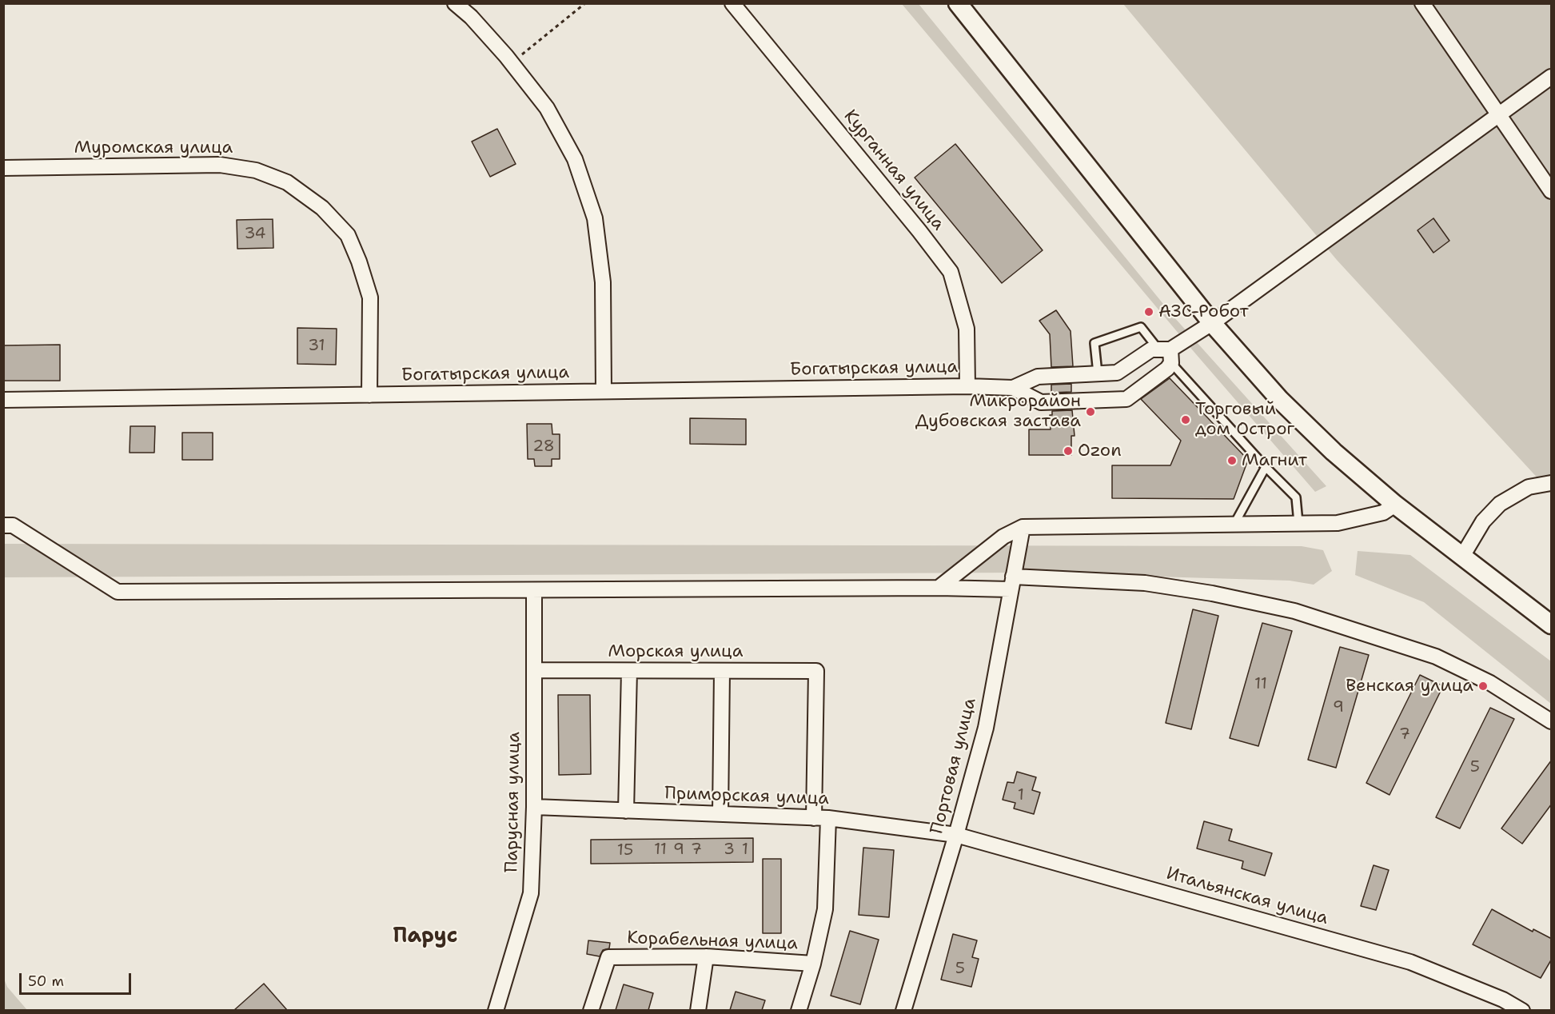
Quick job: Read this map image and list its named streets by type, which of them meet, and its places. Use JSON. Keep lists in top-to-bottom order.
{
  "streets": {
    "street": [
      "Муромская улица",
      "Курганная улица",
      "Богатырская улица",
      "Морская улица",
      "Портовая улица",
      "Приморская улица",
      "Парусная улица",
      "Итальянская улица",
      "Корабельная улица"
    ]
  },
  "crossings": [
    ["Муромская улица", "Богатырская улица"],
    ["Курганная улица", "Богатырская улица"],
    ["Морская улица", "Приморская улица"],
    ["Морская улица", "Парусная улица"],
    ["Портовая улица", "Приморская улица"],
    ["Портовая улица", "Итальянская улица"],
    ["Приморская улица", "Парусная улица"],
    ["Приморская улица", "Итальянская улица"]
  ],
  "districts": ["Парус"],
  "places": [
    "АЗС-Робот",
    "Микрорайон Дубовская застава",
    "Торговый дом Острог",
    "Ozon",
    "Магнит",
    "Венская улица"
  ],
  "house_numbers": [
    "34",
    "31",
    "28",
    "11",
    "9",
    "7",
    "5",
    "1",
    "11",
    "9",
    "7",
    "3",
    "1",
    "15",
    "5"
  ],
  "scale_bar": "50 m"
}
